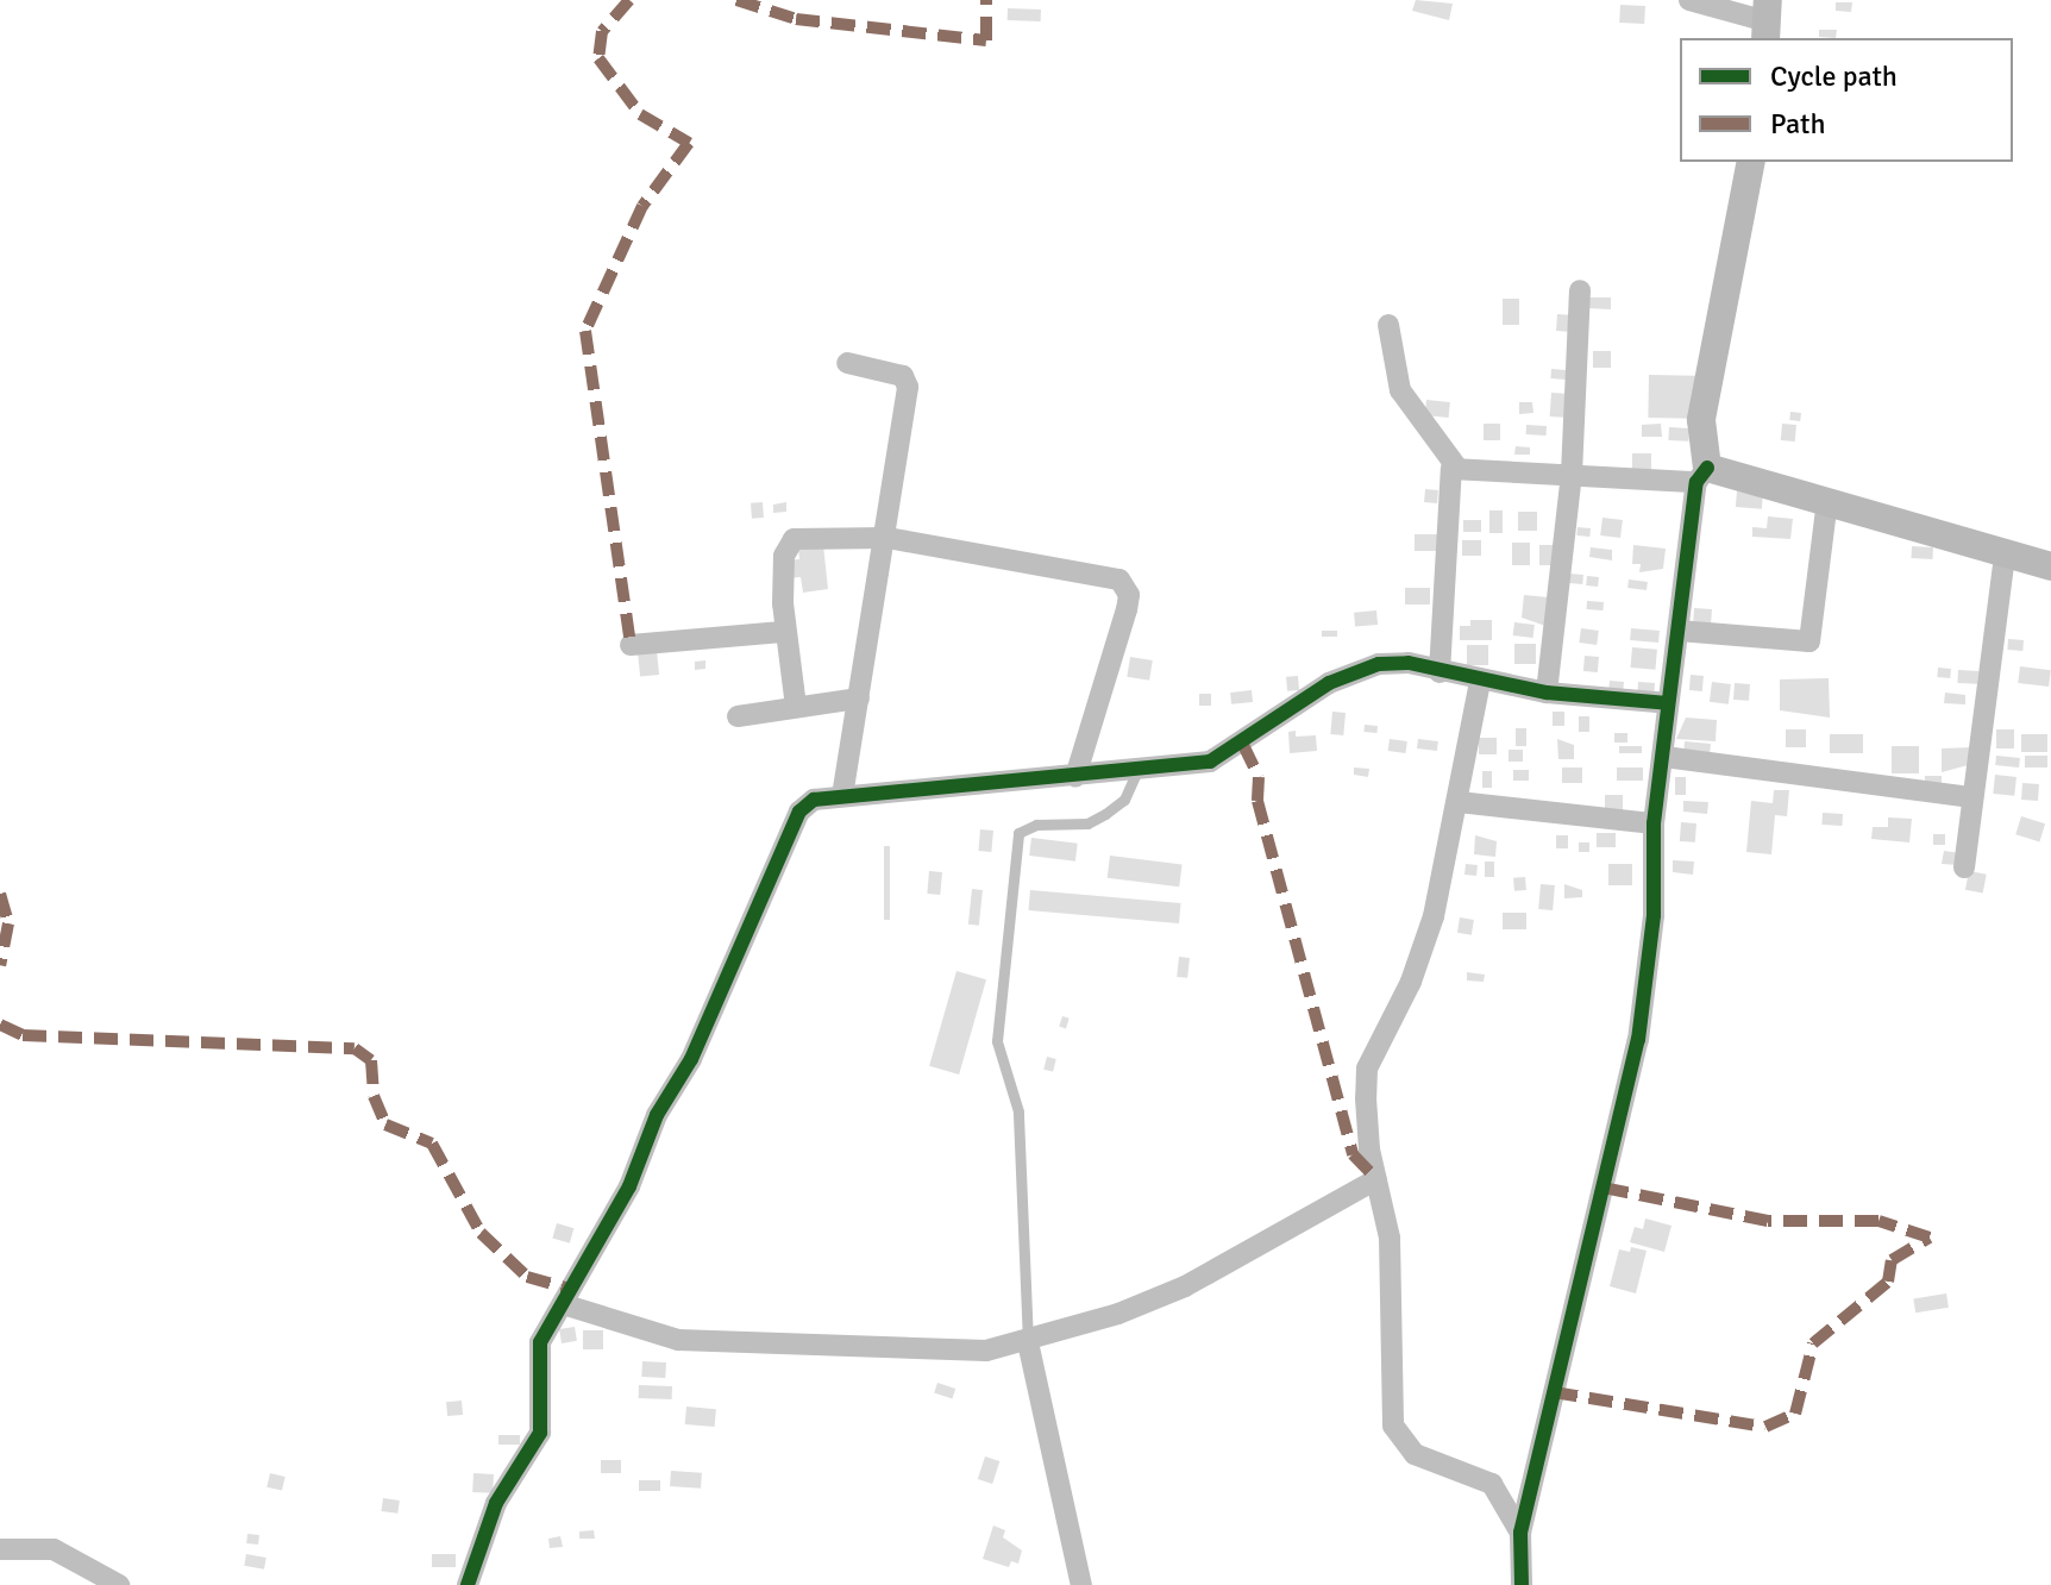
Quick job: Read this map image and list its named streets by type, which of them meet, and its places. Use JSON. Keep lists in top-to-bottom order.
{
  "legend": ["Cycle path", "Path"]
}
